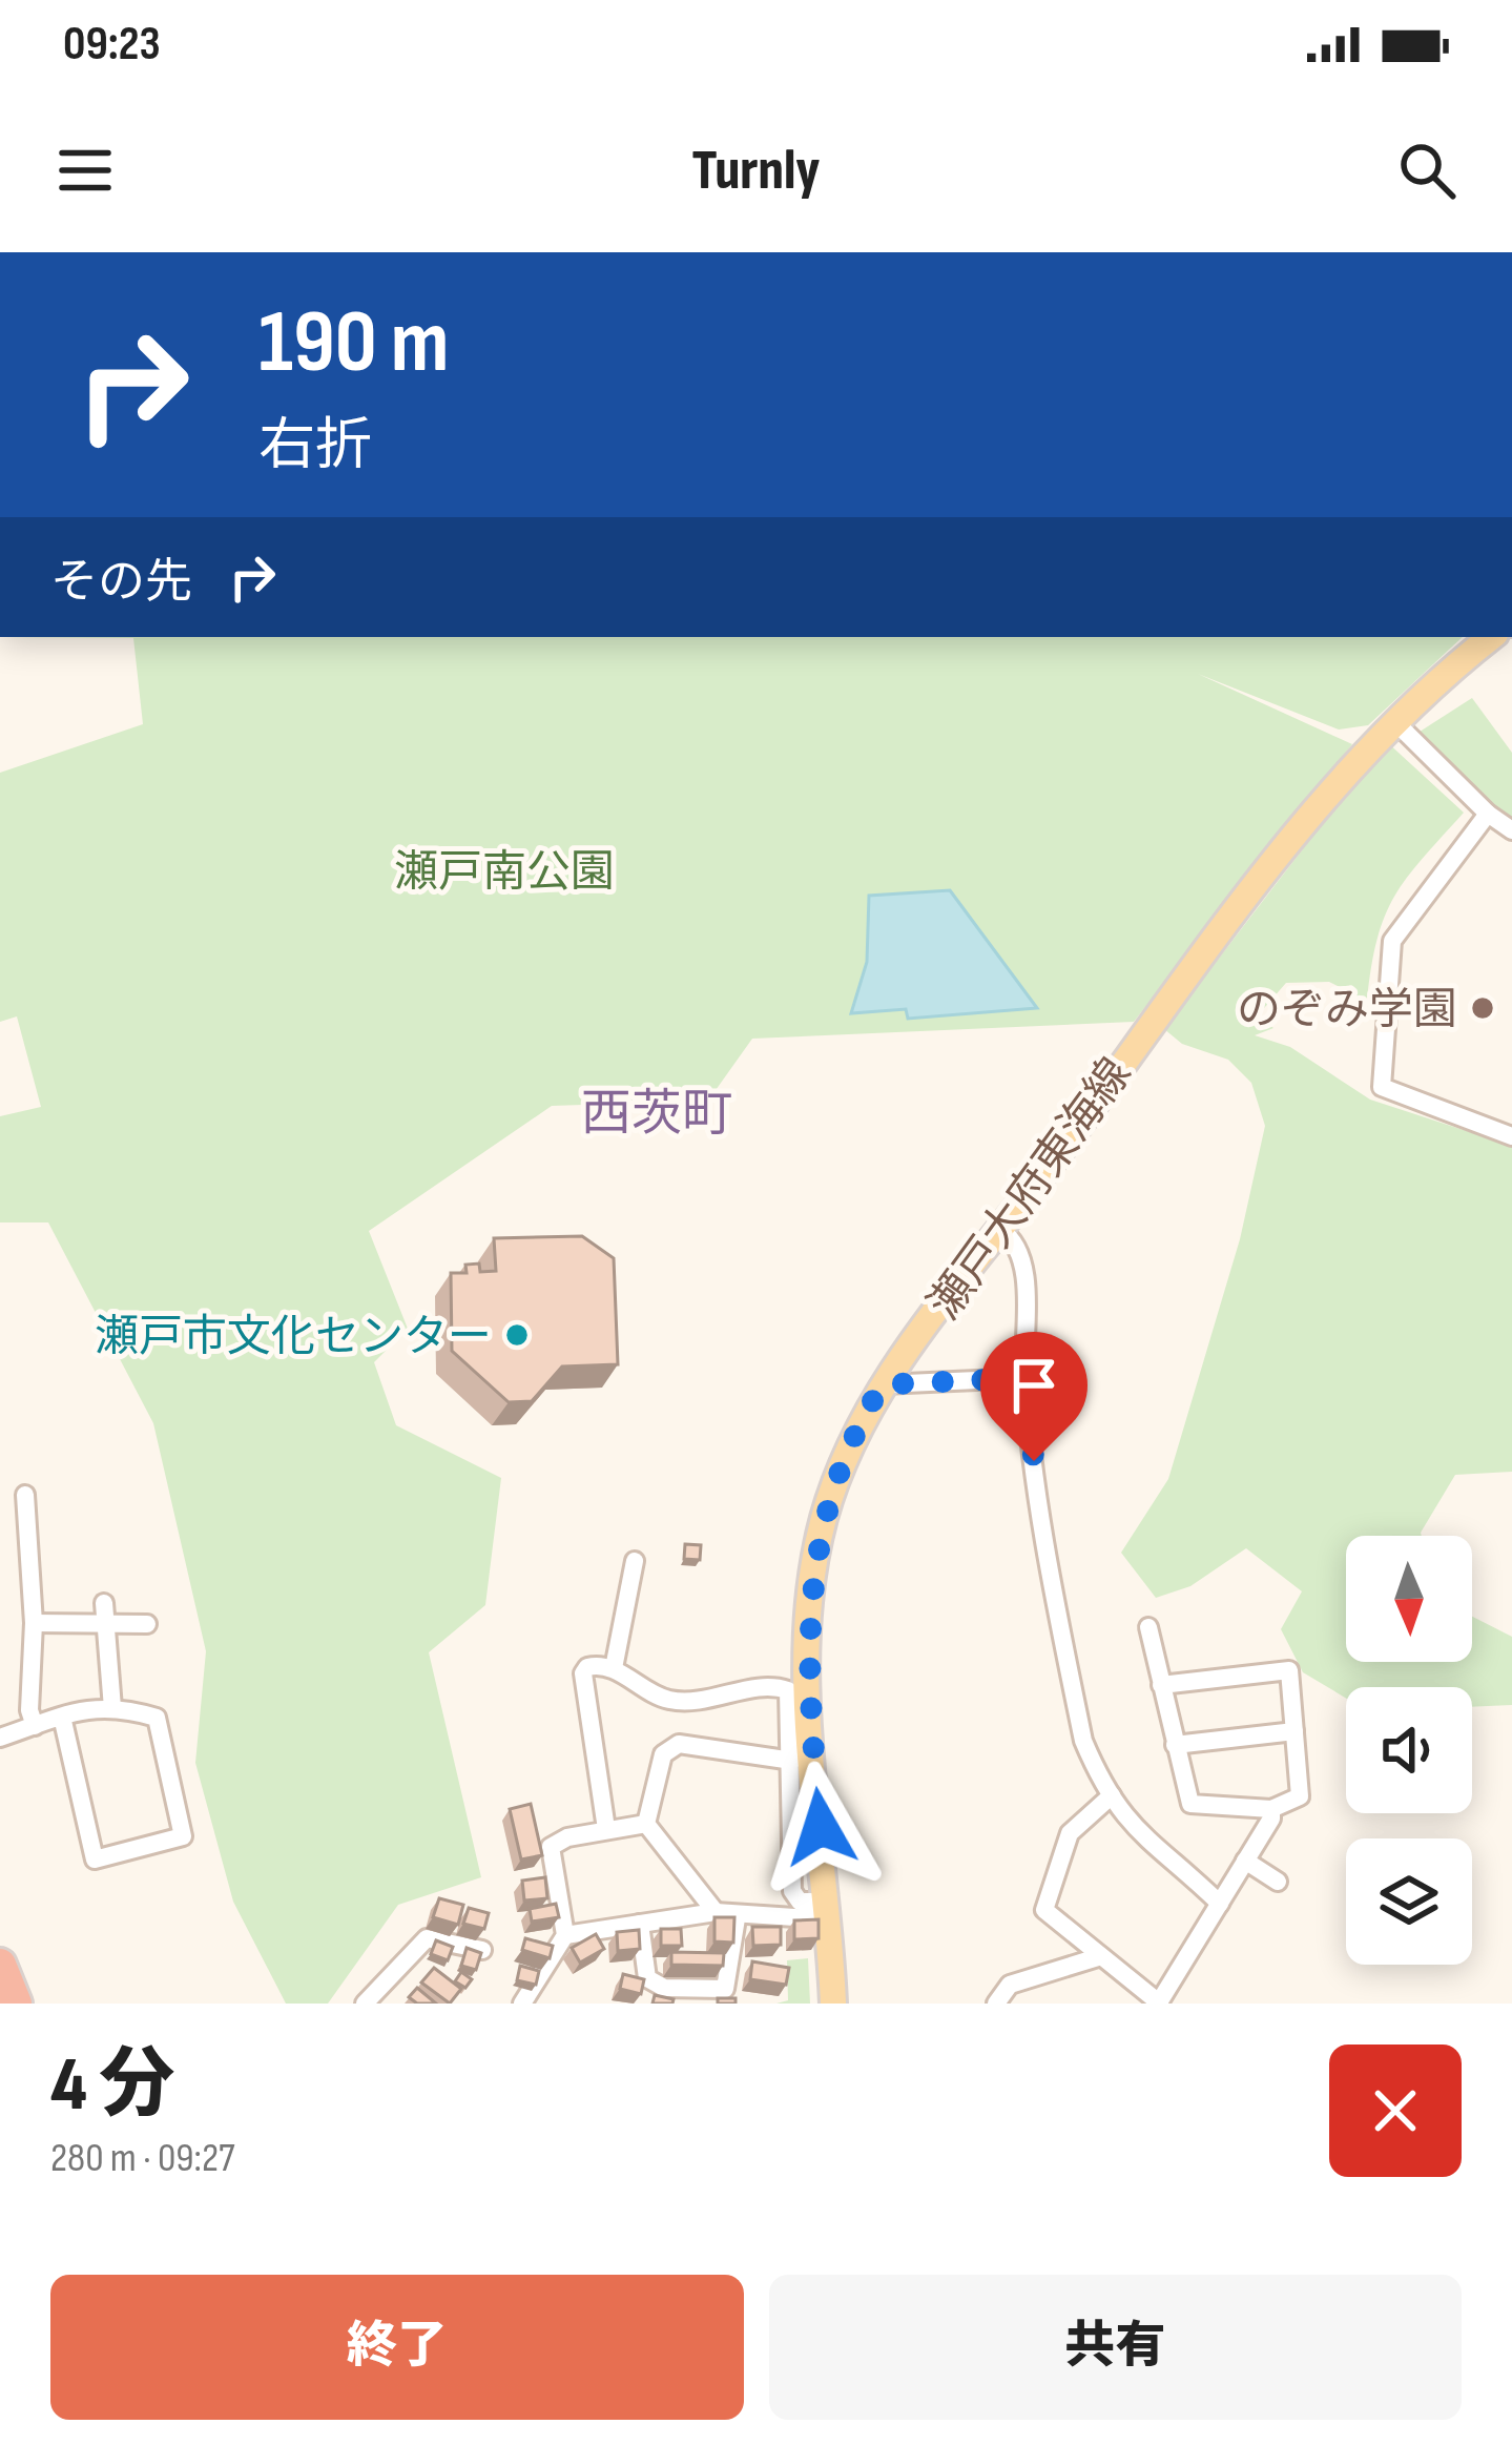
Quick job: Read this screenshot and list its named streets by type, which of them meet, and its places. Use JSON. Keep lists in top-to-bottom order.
{
  "streets": {
    "main road": ["瀬戸大府東海線"]
  },
  "districts": ["西茨町"],
  "parks": ["瀬戸南公園"],
  "places": ["のぞみ学園", "瀬戸市文化センター"],
  "north": "bottom",
  "page": {
    "status": "09:23",
    "header": "Turnly",
    "turn": ["190 m", "右折"],
    "then": "その先",
    "heading": ["4 分", "280 m · 09:27"],
    "buttons": ["終了", "共有"]
  }
}
